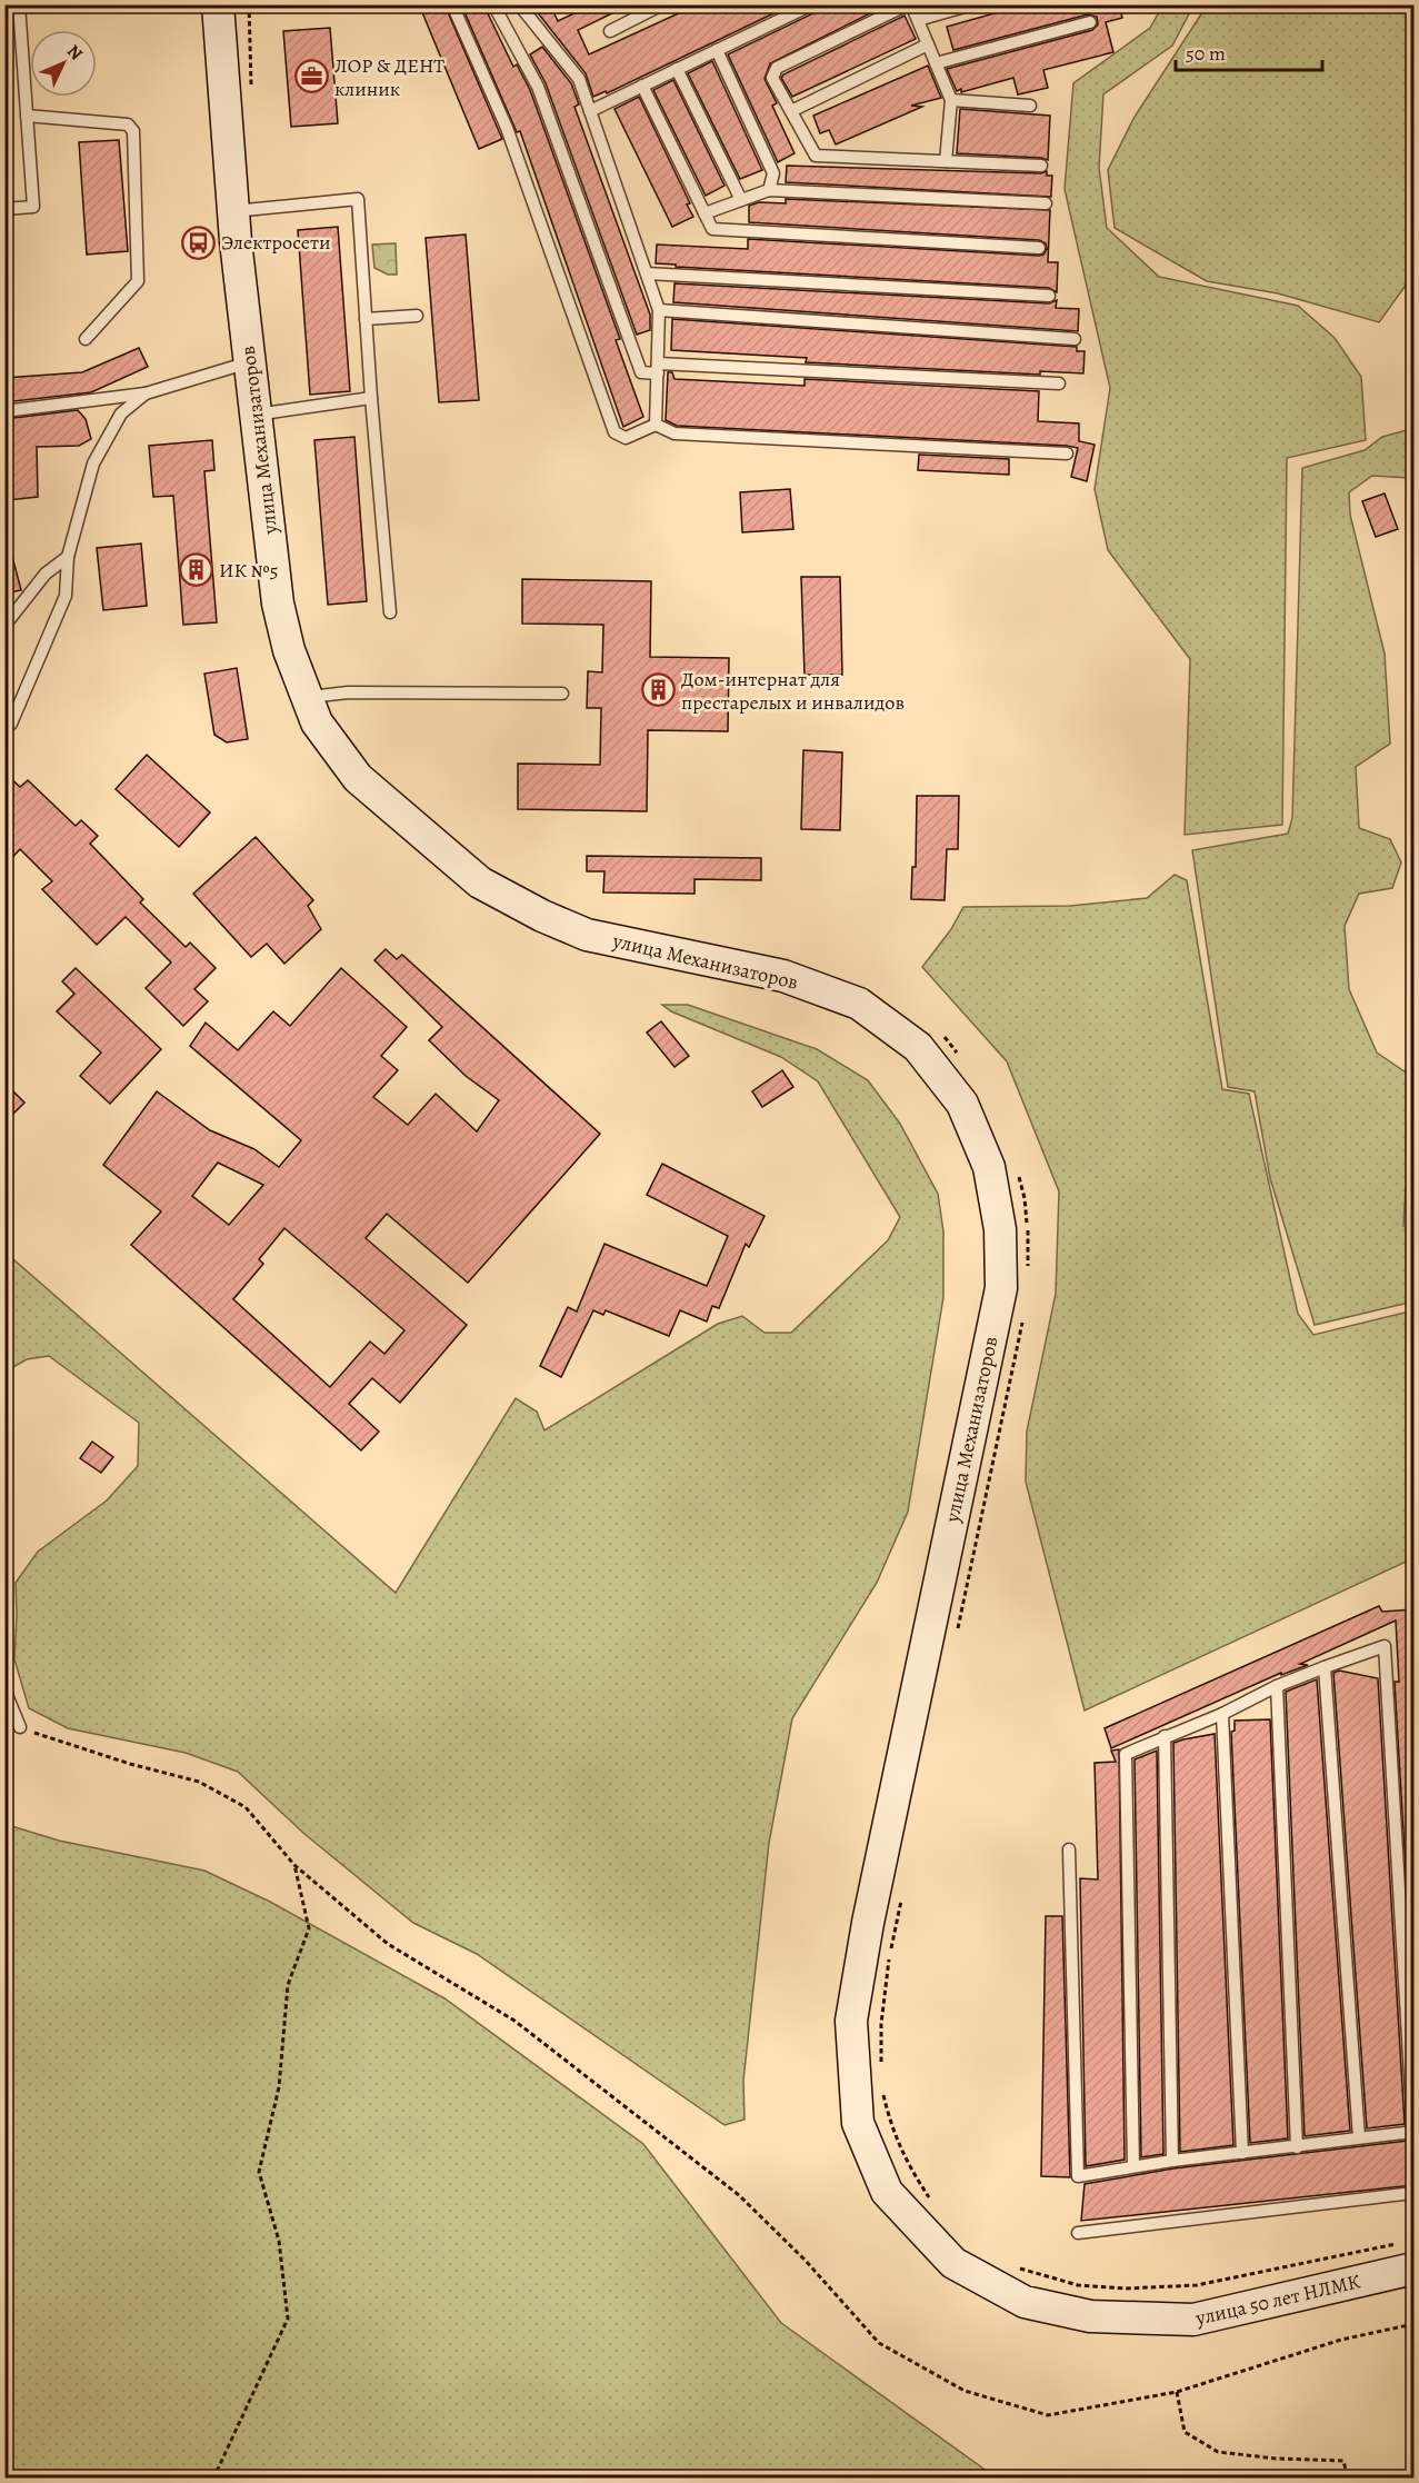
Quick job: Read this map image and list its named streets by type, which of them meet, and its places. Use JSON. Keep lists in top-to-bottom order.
{
  "streets": {
    "main road": ["улица Механизаторов", "улица 50 лет НЛМК"]
  },
  "crossings": [
    ["улица Механизаторов", "улица 50 лет НЛМК"]
  ],
  "places": {
    "office": ["ЛОР & ДЕНТ клиник"],
    "bus stop": ["Электросети"],
    "building": ["ИК №5", "Дом-интернат для престарелых и инвалидов"]
  },
  "scale_bar": "50 m",
  "north": "top right"
}
